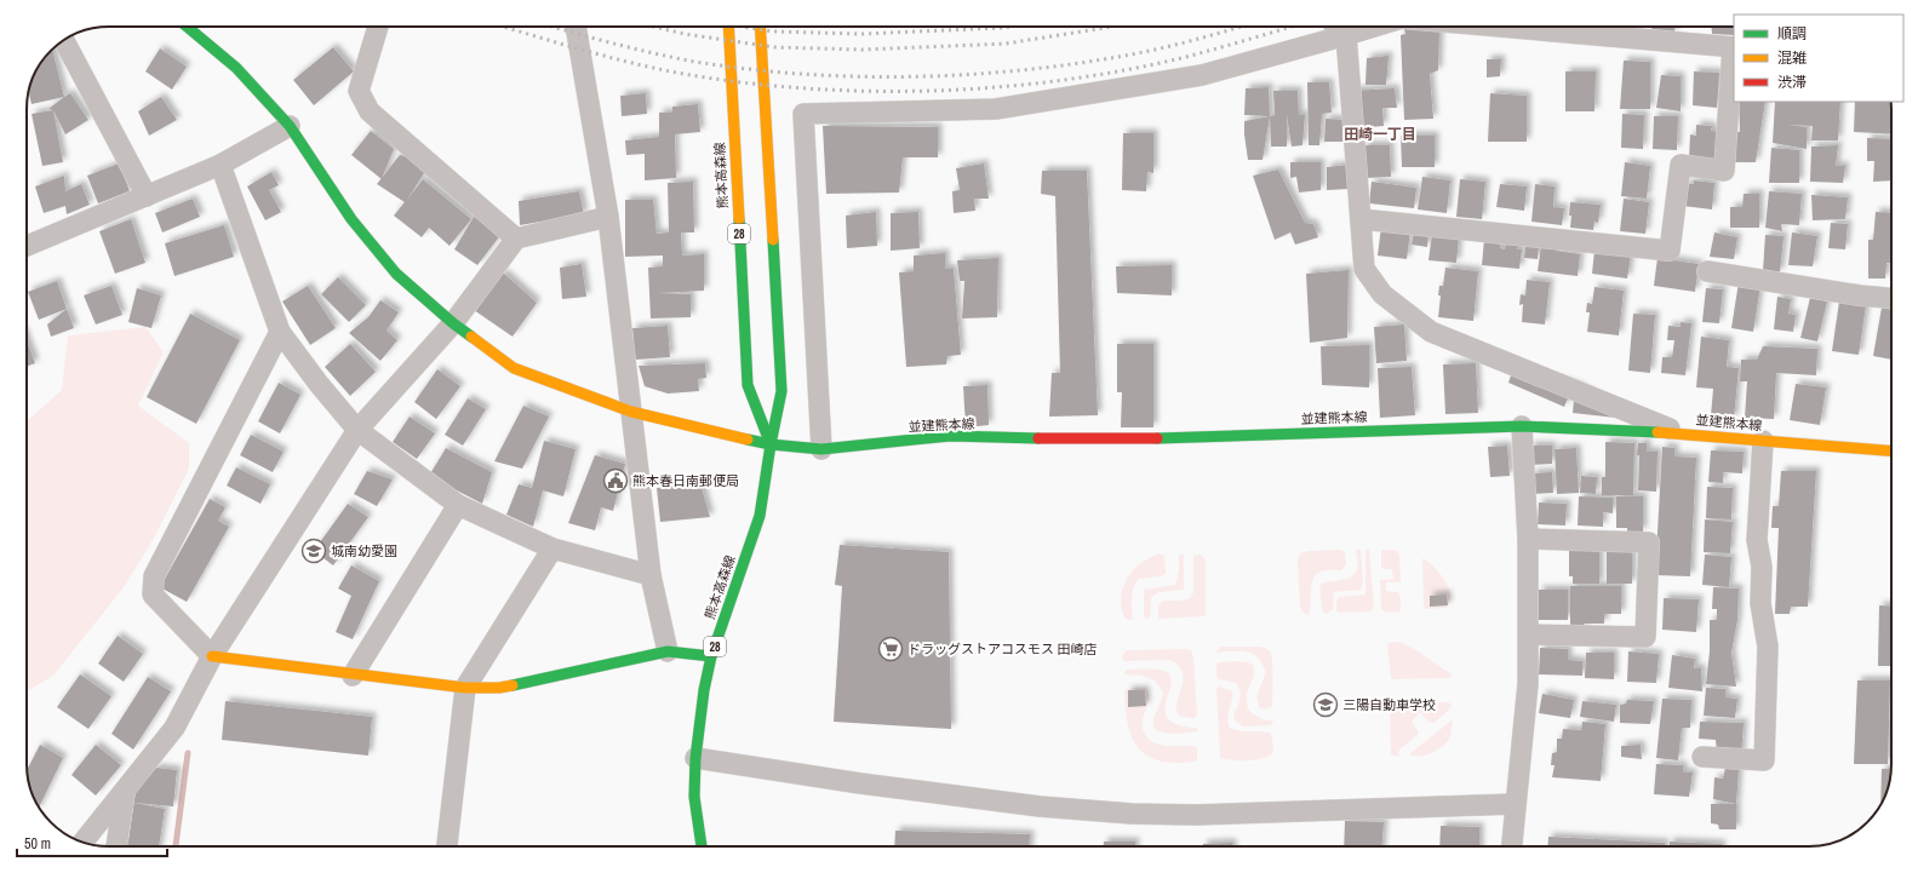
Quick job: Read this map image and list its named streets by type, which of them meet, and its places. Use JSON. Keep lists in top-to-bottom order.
{
  "streets": {
    "main road": ["熊本高森線", "28", "並建熊本線"]
  },
  "crossings": [
    ["熊本高森線", "並建熊本線"]
  ],
  "districts": ["田崎一丁目"],
  "places": {
    "public building": ["熊本春日南郵便局"],
    "school or university": ["城南幼愛園", "三陽自動車学校"],
    "supermarket": ["ドラッグストアコスモス 田崎店"]
  },
  "legend": ["順調", "混雑", "渋滞"],
  "scale_bar": "50 m"
}
